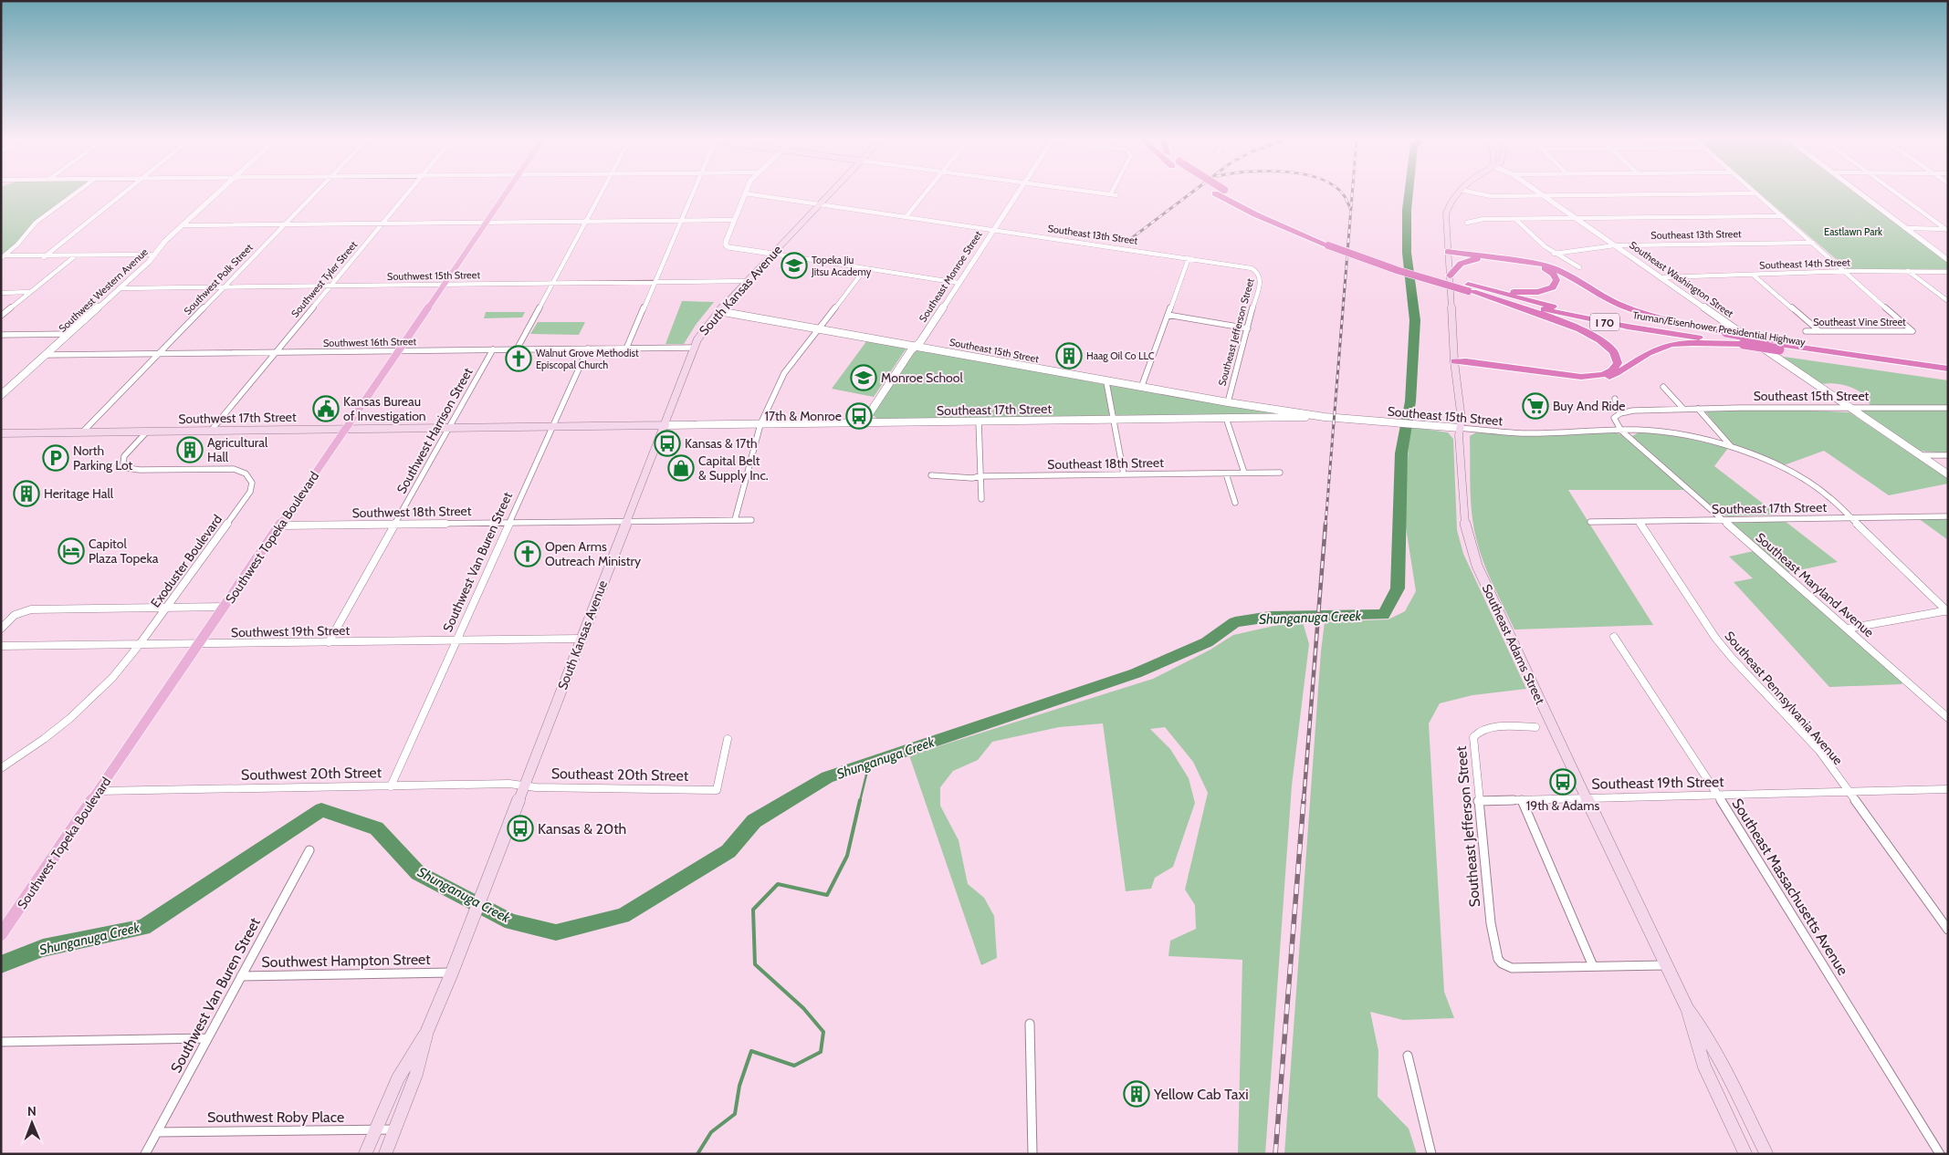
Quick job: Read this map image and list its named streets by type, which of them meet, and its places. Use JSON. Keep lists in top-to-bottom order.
{
  "streets": {
    "highway": ["I 70", "Truman/Eisenhower Presidential Highway"],
    "main road": [
      "South Kansas Avenue",
      "Southwest 17th Street",
      "Southwest Topeka Boulevard",
      "Southeast Adams Street"
    ],
    "street": [
      "Southeast 13th Street",
      "Southeast 14th Street",
      "Southwest 15th Street",
      "Southeast Monroe Street",
      "Southwest Polk Street",
      "Southwest Tyler Street",
      "Southeast Washington Street",
      "Southwest Western Avenue",
      "Southeast Vine Street",
      "Southeast Jefferson Street",
      "Southwest 16th Street",
      "Southeast 15th Street",
      "Southeast 17th Street",
      "Southwest Harrison Street",
      "Southeast 18th Street",
      "Southwest 18th Street",
      "Exoduster Boulevard",
      "Southwest Van Buren Street",
      "Southeast Maryland Avenue",
      "Southwest 19th Street",
      "Southeast Pennsylvania Avenue",
      "Southwest 20th Street",
      "Southeast 20th Street",
      "Southeast 19th Street",
      "Southeast Massachusetts Avenue",
      "Southwest Hampton Street",
      "Southwest Roby Place"
    ]
  },
  "crossings": [
    ["Southeast 13th Street", "Southeast Monroe Street"],
    ["Southeast 13th Street", "Southeast Washington Street"],
    ["Southeast 13th Street", "South Kansas Avenue"],
    ["Southeast 13th Street", "Southeast Jefferson Street"],
    ["Southeast 14th Street", "Southeast Washington Street"],
    ["Southeast 14th Street", "Southeast Vine Street"],
    ["Southwest 15th Street", "Southwest Polk Street"],
    ["Southwest 15th Street", "Southwest Tyler Street"],
    ["Southwest 15th Street", "Southwest Western Avenue"],
    ["Southwest 15th Street", "South Kansas Avenue"],
    ["Southwest 15th Street", "Southwest Topeka Boulevard"],
    ["Southeast Monroe Street", "Southeast 15th Street"],
    ["Southeast Monroe Street", "Southeast 17th Street"],
    ["Southwest Polk Street", "Southwest 16th Street"],
    ["Southwest Polk Street", "Southwest 17th Street"],
    ["Southwest Tyler Street", "Southwest 16th Street"],
    ["Southwest Tyler Street", "Southwest 17th Street"],
    ["Southeast Washington Street", "Southeast 15th Street"],
    ["Southwest Western Avenue", "Southwest 16th Street"],
    ["South Kansas Avenue", "Southwest 16th Street"],
    ["South Kansas Avenue", "Southeast 15th Street"],
    ["South Kansas Avenue", "Southeast 17th Street"],
    ["South Kansas Avenue", "Southwest 17th Street"],
    ["South Kansas Avenue", "Southwest 18th Street"],
    ["South Kansas Avenue", "Southwest 19th Street"],
    ["South Kansas Avenue", "Southwest 20th Street"],
    ["South Kansas Avenue", "Southeast 20th Street"],
    ["South Kansas Avenue", "Southwest Hampton Street"],
    ["South Kansas Avenue", "Southwest Roby Place"],
    ["Southeast Jefferson Street", "Southeast 15th Street"],
    ["Southeast Jefferson Street", "Southeast Adams Street"],
    ["Southeast Jefferson Street", "Southeast 19th Street"],
    ["Southwest 16th Street", "Southwest Harrison Street"],
    ["Southwest 16th Street", "Southwest Topeka Boulevard"],
    ["Southwest 16th Street", "Southwest Van Buren Street"],
    ["Southeast 15th Street", "Southeast 17th Street"],
    ["Southeast 15th Street", "Southeast Maryland Avenue"],
    ["Southeast 15th Street", "Southeast Adams Street"],
    ["Southeast 17th Street", "Southwest 17th Street"],
    ["Southeast 17th Street", "Southeast Maryland Avenue"],
    ["Southeast 17th Street", "Southeast Pennsylvania Avenue"],
    ["Southwest 17th Street", "Southwest Harrison Street"],
    ["Southwest 17th Street", "Southwest Topeka Boulevard"],
    ["Southwest 17th Street", "Exoduster Boulevard"],
    ["Southwest 17th Street", "Southwest Van Buren Street"],
    ["Southwest Harrison Street", "Southwest 18th Street"],
    ["Southwest Harrison Street", "Southwest 19th Street"],
    ["Southwest 18th Street", "Southwest Topeka Boulevard"],
    ["Southwest 18th Street", "Southwest Van Buren Street"],
    ["Southwest Topeka Boulevard", "Southwest 19th Street"],
    ["Southwest Topeka Boulevard", "Southwest 20th Street"],
    ["Exoduster Boulevard", "Southwest 19th Street"],
    ["Southwest Van Buren Street", "Southwest 19th Street"],
    ["Southwest Van Buren Street", "Southwest 20th Street"],
    ["Southwest Van Buren Street", "Southwest Hampton Street"],
    ["Southwest Van Buren Street", "Southwest Roby Place"],
    ["Southeast Adams Street", "Southeast 19th Street"],
    ["Southeast Pennsylvania Avenue", "Southeast 19th Street"],
    ["Southwest 20th Street", "Southeast 20th Street"],
    ["Southeast 19th Street", "Southeast Massachusetts Avenue"]
  ],
  "water": ["Shunganuga Creek"],
  "parks": ["Eastlawn Park"],
  "places": {
    "school or university": ["Topeka Jiu Jitsu Academy", "Monroe School"],
    "building": [
      "Haag Oil Co LLC",
      "Agricultural Hall",
      "Heritage Hall",
      "Yellow Cab Taxi"
    ],
    "church": ["Walnut Grove Methodist Episcopal Church", "Open Arms Outreach Ministry"],
    "supermarket": ["Buy And Ride"],
    "public building": ["Kansas Bureau of Investigation"],
    "bus stop": [
      "17th & Monroe",
      "Kansas & 17th",
      "19th & Adams",
      "Kansas & 20th"
    ],
    "parking": ["North Parking Lot"],
    "shop": ["Capital Belt & Supply Inc."],
    "hotel": ["Capitol Plaza Topeka"]
  },
  "north": "top"
}
